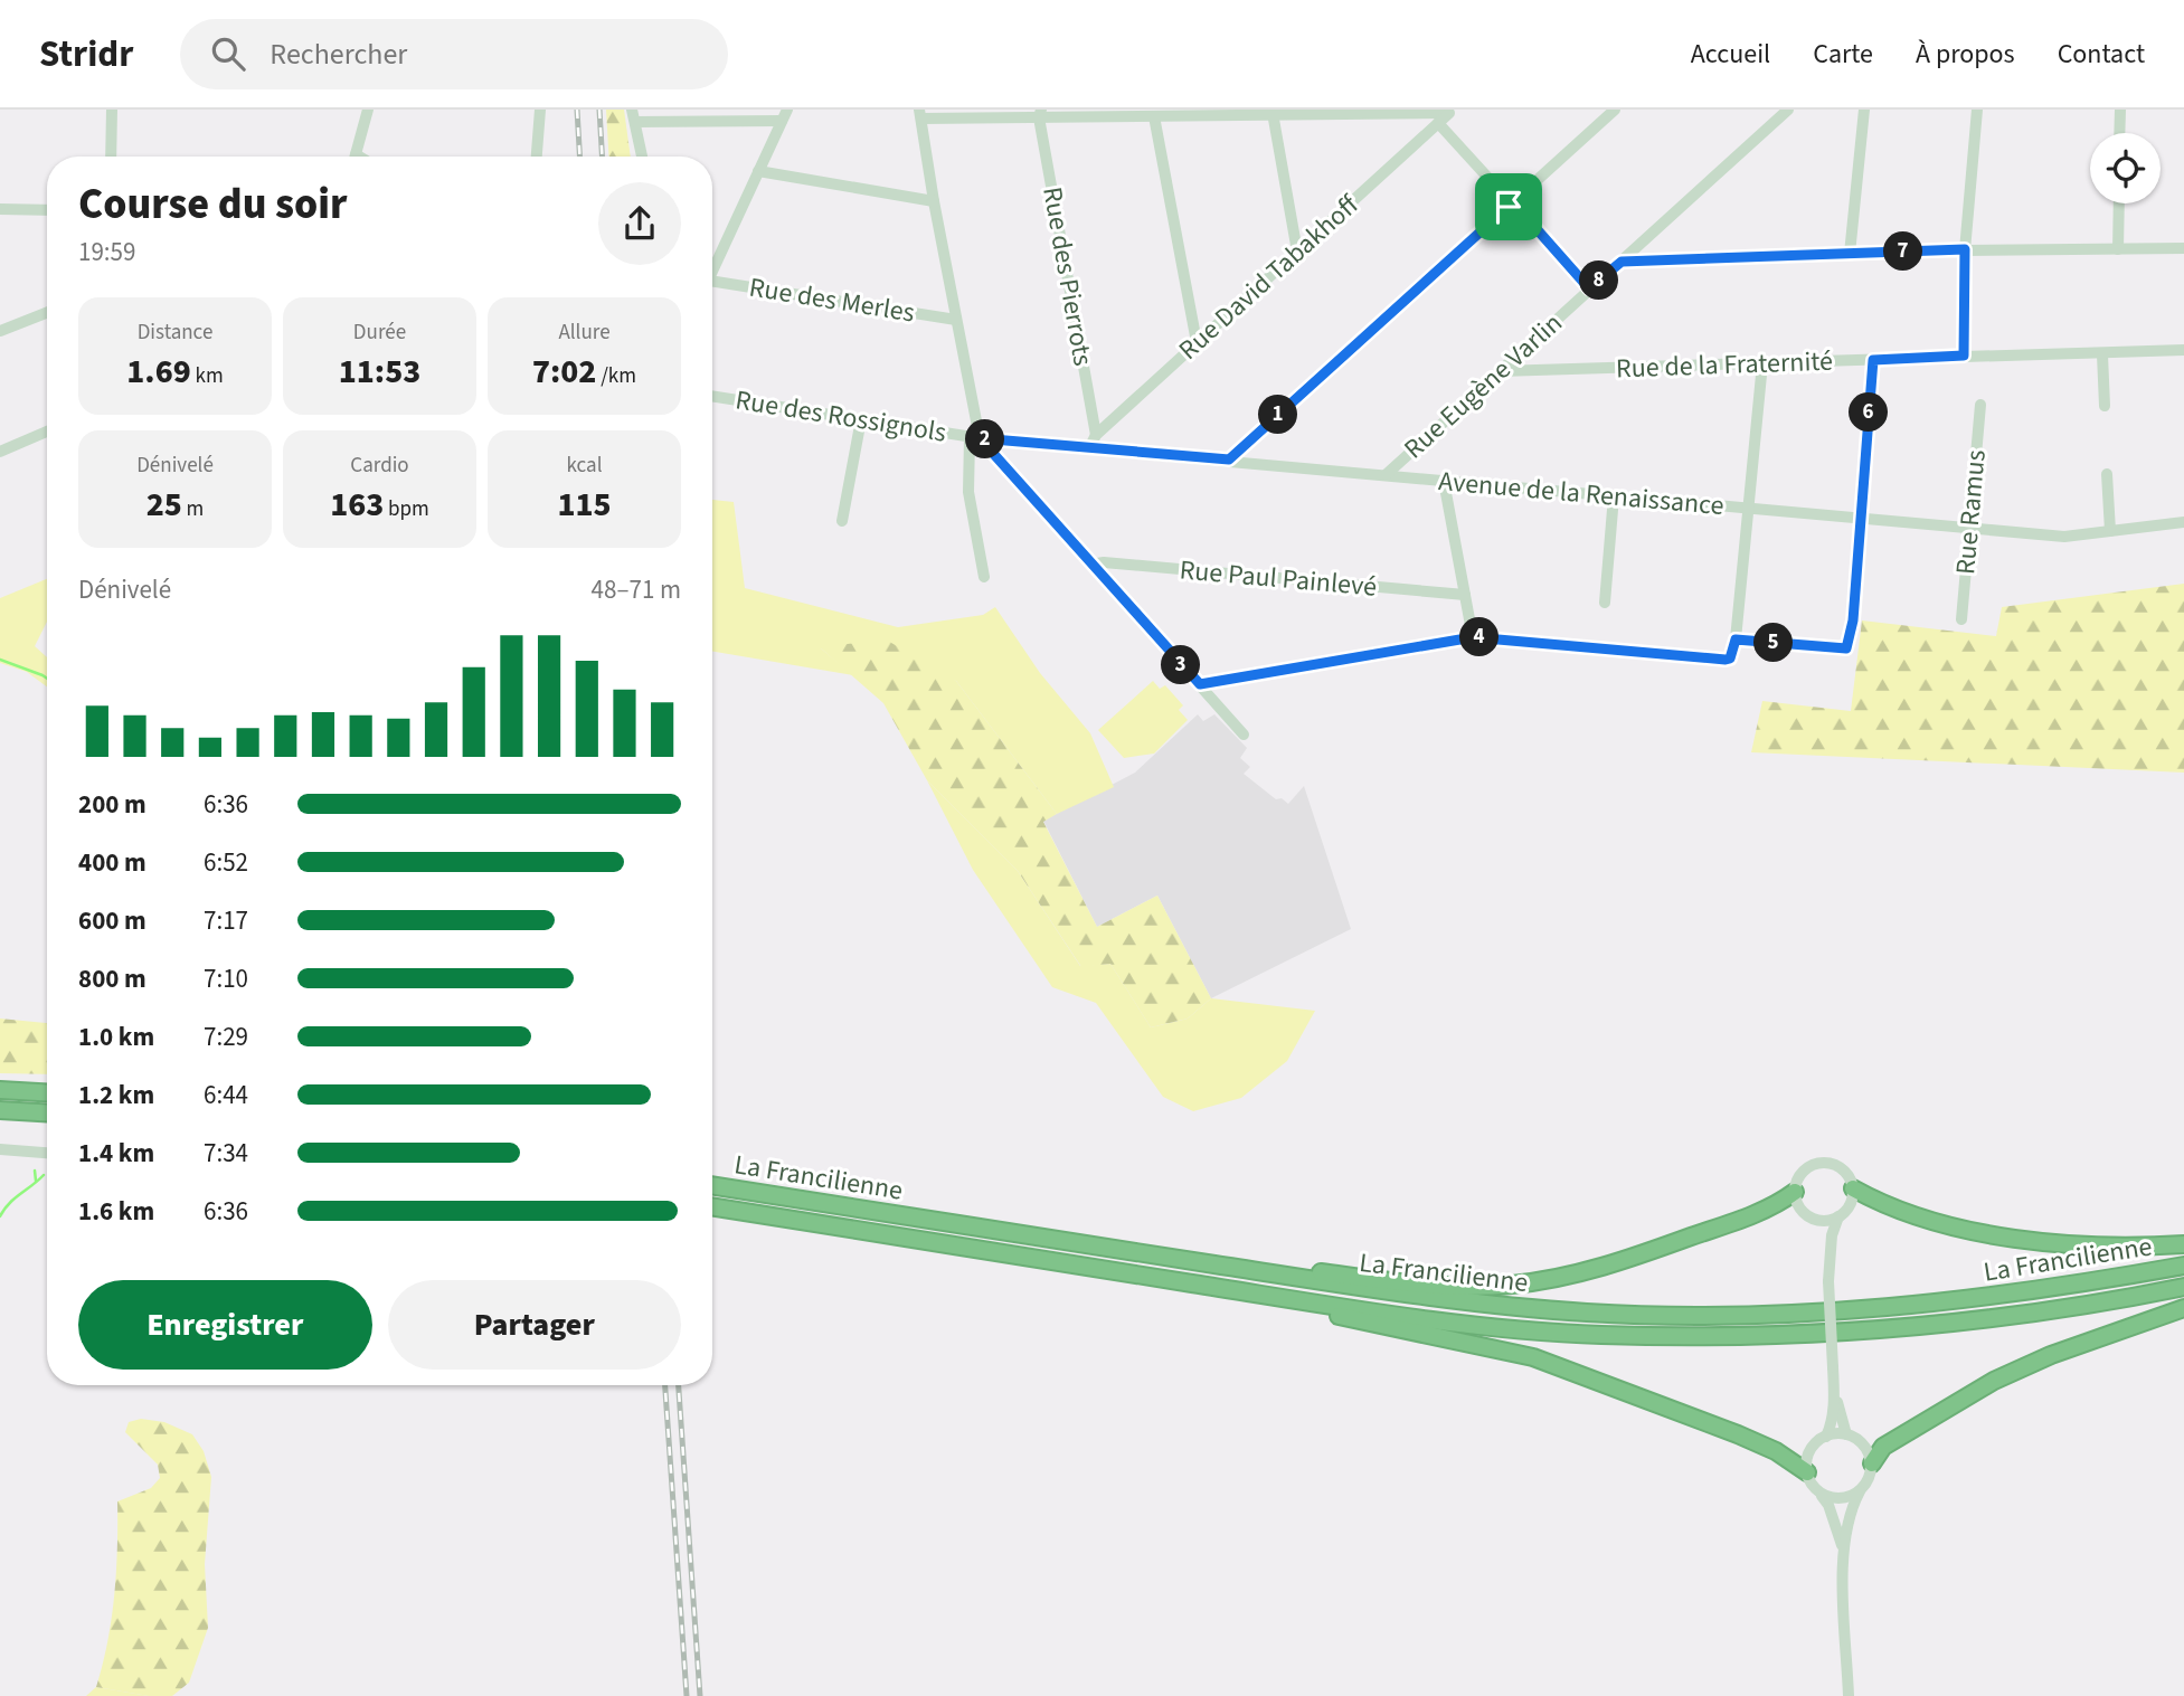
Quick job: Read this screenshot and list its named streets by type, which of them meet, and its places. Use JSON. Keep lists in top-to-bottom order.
{
  "streets": {
    "highway": ["La Francilienne"],
    "street": [
      "Rue des Pierrots",
      "Rue David Tabakhoff",
      "Rue des Merles",
      "Rue de la Fraternité",
      "Rue Eugène Varlin",
      "Rue des Rossignols",
      "Avenue de la Renaissance",
      "Rue Ramus",
      "Rue Paul Painlevé"
    ]
  },
  "crossings": [
    ["Rue des Pierrots", "Rue David Tabakhoff"],
    ["Rue David Tabakhoff", "Avenue de la Renaissance"],
    ["Rue de la Fraternité", "Rue Eugène Varlin"],
    ["Rue Eugène Varlin", "Avenue de la Renaissance"],
    ["Rue des Rossignols", "Avenue de la Renaissance"],
    ["Avenue de la Renaissance", "Rue Ramus"]
  ],
  "page": {
    "header": "Stridr",
    "search": "Rechercher",
    "nav": [
      "Accueil",
      "Carte",
      "À propos",
      "Contact"
    ],
    "heading": ["Course du soir", "19:59"],
    "pins": [
      "7",
      "8",
      "6",
      "1",
      "2",
      "4",
      "5",
      "3"
    ],
    "stats": [
      ["Distance", "1.69 km"],
      ["Durée", "11:53"],
      ["Allure", "7:02 /km"],
      ["Dénivelé", "25 m"],
      ["Cardio", "163 bpm"],
      ["kcal", "115"]
    ],
    "chart": ["Dénivelé", "48–71 m"],
    "list": [
      {
        "name": "200 m",
        "note": "6:36"
      },
      {
        "name": "400 m",
        "note": "6:52"
      },
      {
        "name": "600 m",
        "note": "7:17"
      },
      {
        "name": "800 m",
        "note": "7:10"
      },
      {
        "name": "1.0 km",
        "note": "7:29"
      },
      {
        "name": "1.2 km",
        "note": "6:44"
      },
      {
        "name": "1.4 km",
        "note": "7:34"
      },
      {
        "name": "1.6 km",
        "note": "6:36"
      }
    ],
    "buttons": ["Enregistrer", "Partager"]
  }
}
